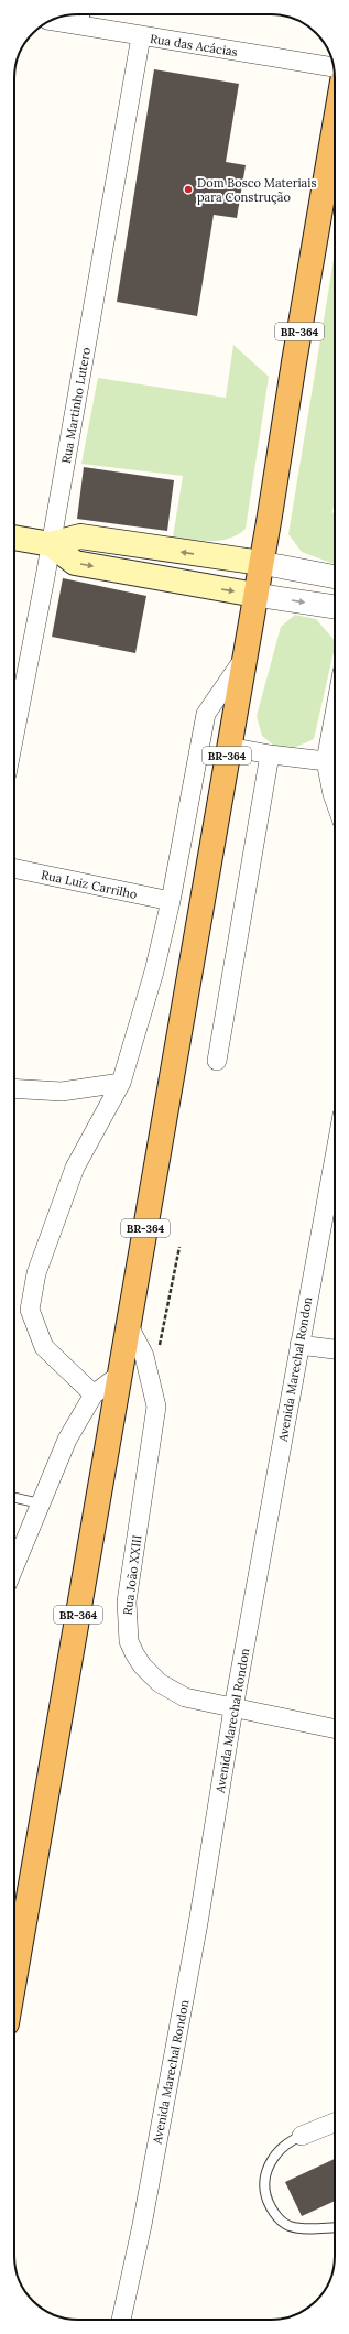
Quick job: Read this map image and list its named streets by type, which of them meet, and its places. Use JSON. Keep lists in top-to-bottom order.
{
  "streets": {
    "highway": ["BR-364"],
    "street": [
      "Rua das Acácias",
      "Rua Martinho Lutero",
      "Rua Luiz Carrilho",
      "Avenida Marechal Rondon",
      "Rua João XXIII"
    ]
  },
  "crossings": [
    ["Rua das Acácias", "Rua Martinho Lutero"],
    ["BR-364", "Rua João XXIII"],
    ["Avenida Marechal Rondon", "Rua João XXIII"]
  ],
  "places": ["Dom Bosco Materiais para Construção"]
}
